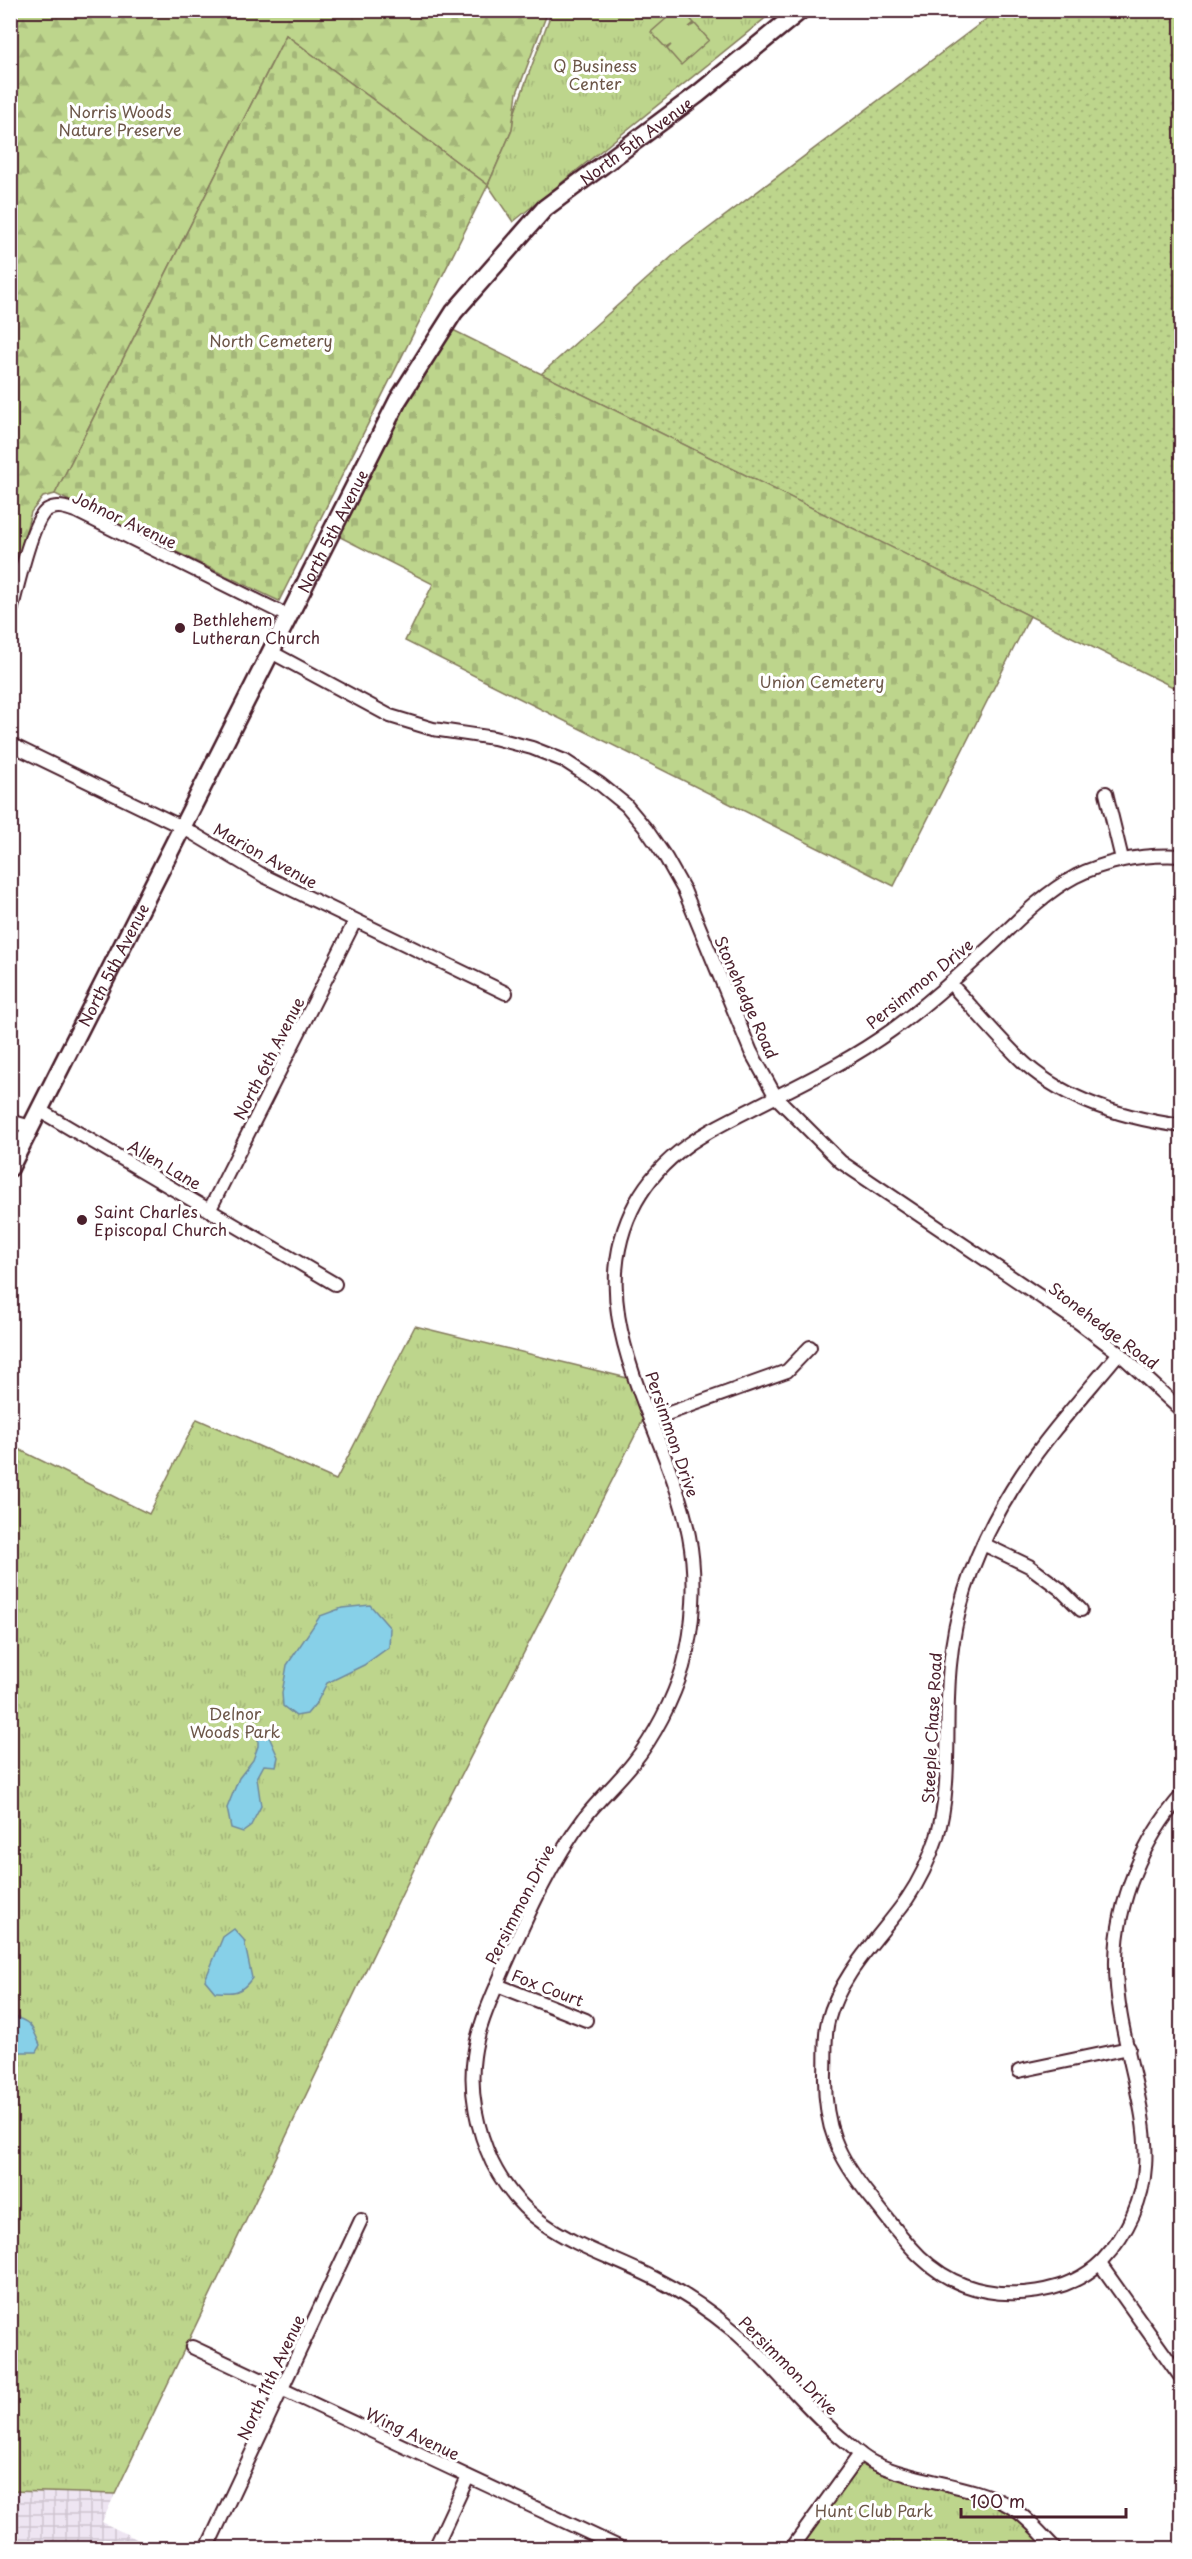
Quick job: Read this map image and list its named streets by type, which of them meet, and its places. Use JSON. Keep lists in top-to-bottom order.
{
  "streets": {
    "main road": ["North 5th Avenue"],
    "street": [
      "Johnor Avenue",
      "Marion Avenue",
      "Persimmon Drive",
      "Stonehedge Road",
      "North 6th Avenue",
      "Allen Lane",
      "Steeple Chase Road",
      "Fox Court",
      "North 11th Avenue",
      "Wing Avenue"
    ]
  },
  "crossings": [
    ["North 5th Avenue", "Johnor Avenue"],
    ["North 5th Avenue", "Marion Avenue"],
    ["North 5th Avenue", "Stonehedge Road"],
    ["North 5th Avenue", "Allen Lane"],
    ["Marion Avenue", "North 6th Avenue"],
    ["Persimmon Drive", "Stonehedge Road"],
    ["Persimmon Drive", "Fox Court"],
    ["Stonehedge Road", "Steeple Chase Road"],
    ["North 6th Avenue", "Allen Lane"],
    ["North 11th Avenue", "Wing Avenue"]
  ],
  "parks": [
    "Q Business Center",
    "Norris Woods Nature Preserve",
    "North Cemetery",
    "Union Cemetery",
    "Delnor Woods Park",
    "Hunt Club Park"
  ],
  "places": ["Bethlehem Lutheran Church", "Saint Charles Episcopal Church"],
  "scale_bar": "100 m"
}
